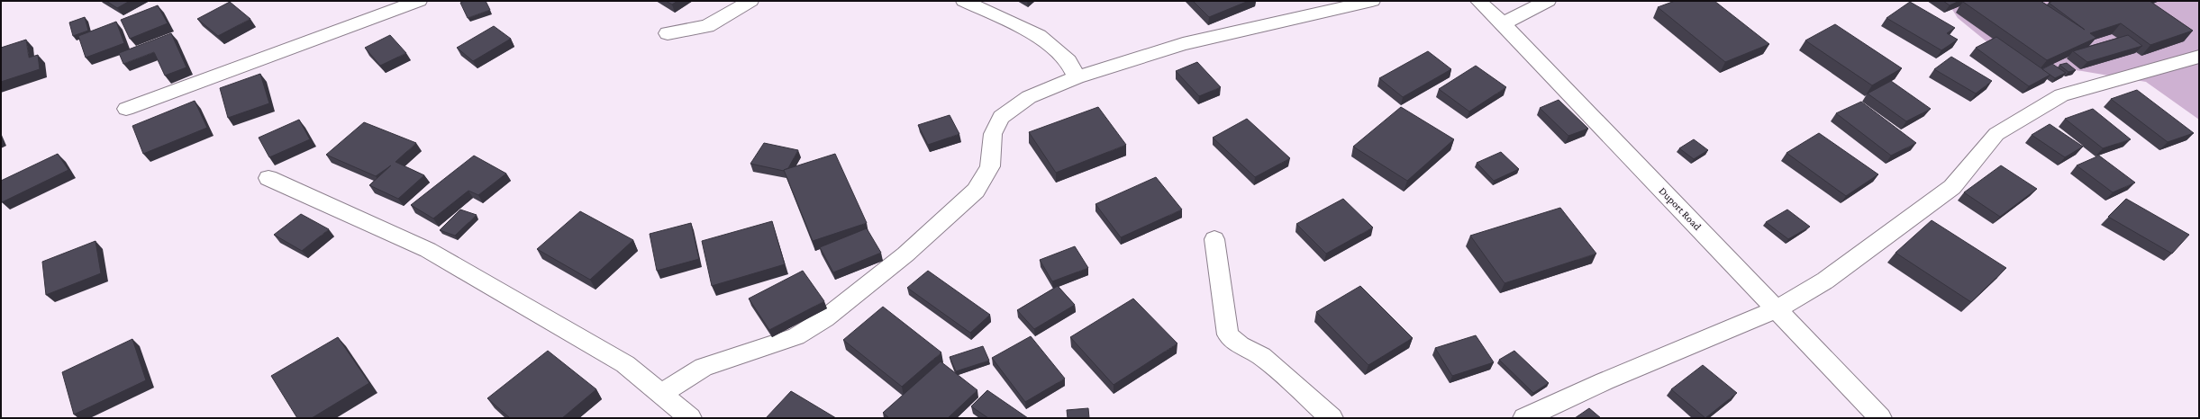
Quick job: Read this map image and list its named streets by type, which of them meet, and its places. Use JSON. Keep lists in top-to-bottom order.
{
  "streets": {
    "street": ["Duport Road"]
  }
}
